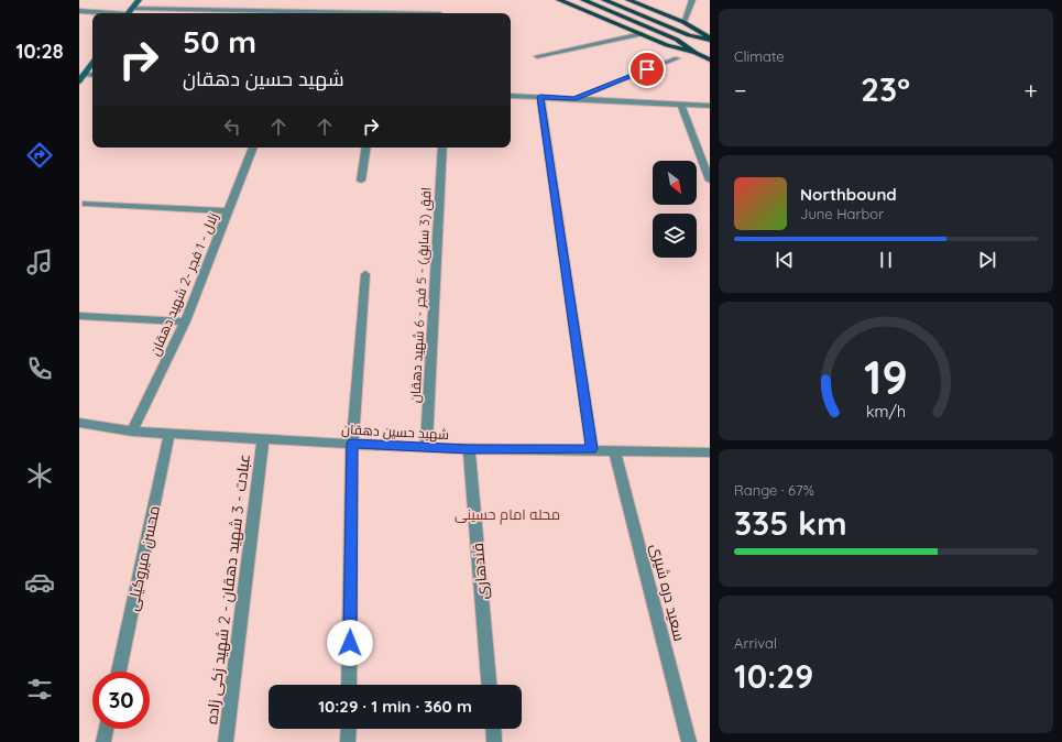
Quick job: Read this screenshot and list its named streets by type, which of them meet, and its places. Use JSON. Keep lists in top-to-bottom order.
{
  "streets": {
    "street": [
      "زلال - 1 فجر -2 شهید دهقان",
      "افق (3 سابق) - 5 فجر - 6 شهید دهقان",
      "شهید حسین دهقان",
      "محسن میروکیلی",
      "قندهاری",
      "عبادت - 3 شهید دهقان - 2 شهید زکی زاده",
      "سعید دره شیری"
    ]
  },
  "crossings": [
    ["زلال - 1 فجر -2 شهید دهقان", "شهید حسین دهقان"],
    ["افق (3 سابق) - 5 فجر - 6 شهید دهقان", "شهید حسین دهقان"],
    ["شهید حسین دهقان", "محسن میروکیلی"],
    ["شهید حسین دهقان", "قندهاری"],
    ["شهید حسین دهقان", "عبادت - 3 شهید دهقان - 2 شهید زکی زاده"],
    ["شهید حسین دهقان", "سعید دره شیری"]
  ],
  "districts": ["محله امام حسینی"],
  "north": "bottom right",
  "page": {
    "tabs": "10:28",
    "tile": [
      "Climate",
      ["Range · 67%", "335 km"],
      ["Arrival", "10:29"]
    ],
    "turn": ["50 m", "شهید حسین دهقان"],
    "heat": ["−", "23°", "+"],
    "song": ["Northbound", "June Harbor"],
    "limit": "30",
    "trip": "10:29 · 1 min · 360 m",
    "gauge": ["19", "km/h"]
  }
}
